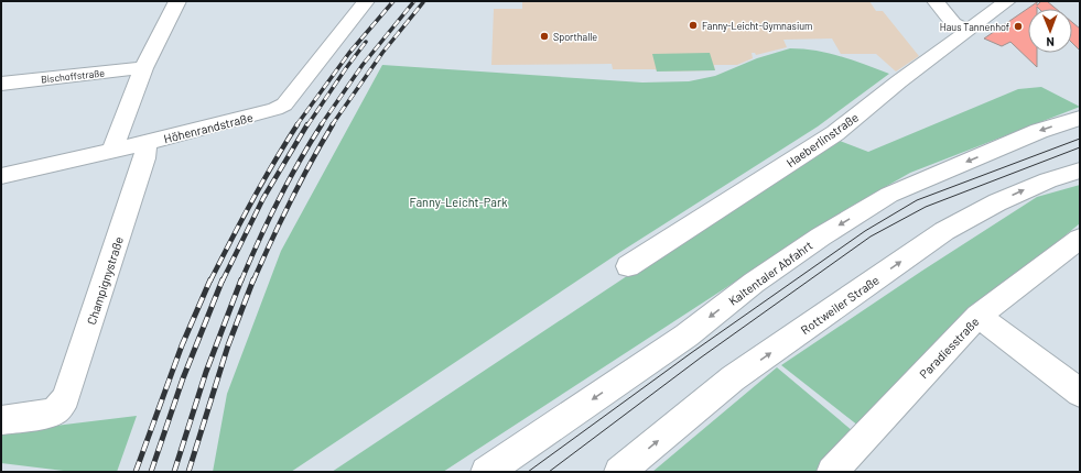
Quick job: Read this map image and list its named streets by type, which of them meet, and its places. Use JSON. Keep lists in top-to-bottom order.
{
  "streets": {
    "street": [
      "Bischoffstraße",
      "Höhenrandstraße",
      "Haeberlinstraße",
      "Kaltentaler Abfahrt",
      "Champignystraße",
      "Rottweiler Straße",
      "Paradiesstraße"
    ]
  },
  "crossings": [
    ["Höhenrandstraße", "Champignystraße"]
  ],
  "one_way": ["Kaltentaler Abfahrt", "Rottweiler Straße"],
  "parks": ["Fanny-Leicht-Park"],
  "places": ["Fanny-Leicht-Gymnasium", "Haus Tannenhof", "Sporthalle"],
  "north": "bottom"
}
